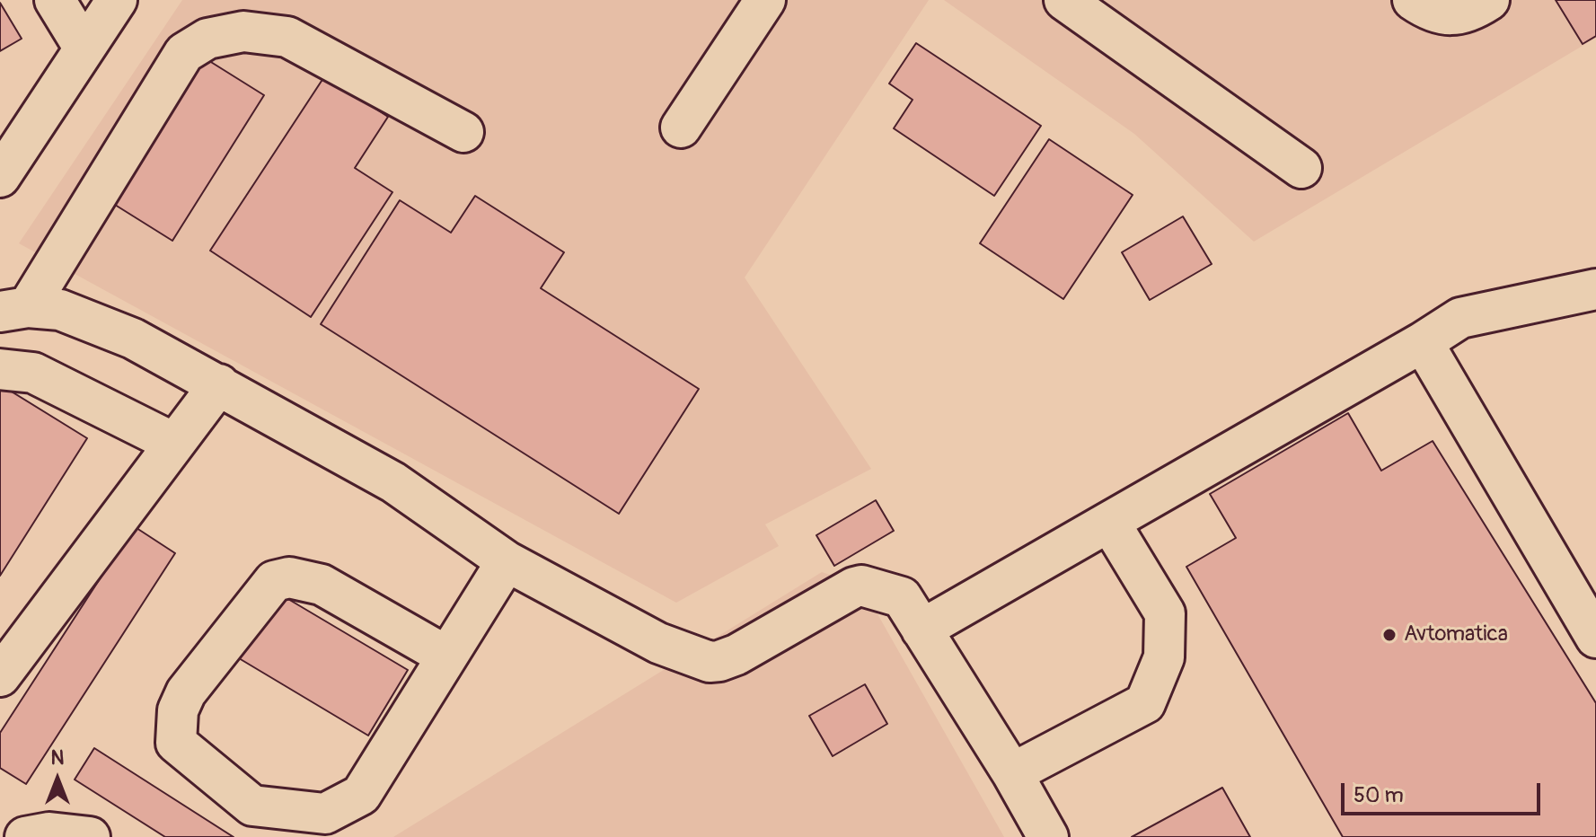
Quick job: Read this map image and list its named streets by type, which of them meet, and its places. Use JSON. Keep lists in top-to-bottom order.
{
  "places": ["Avtomatica"],
  "scale_bar": "50 m",
  "north": "top"
}
